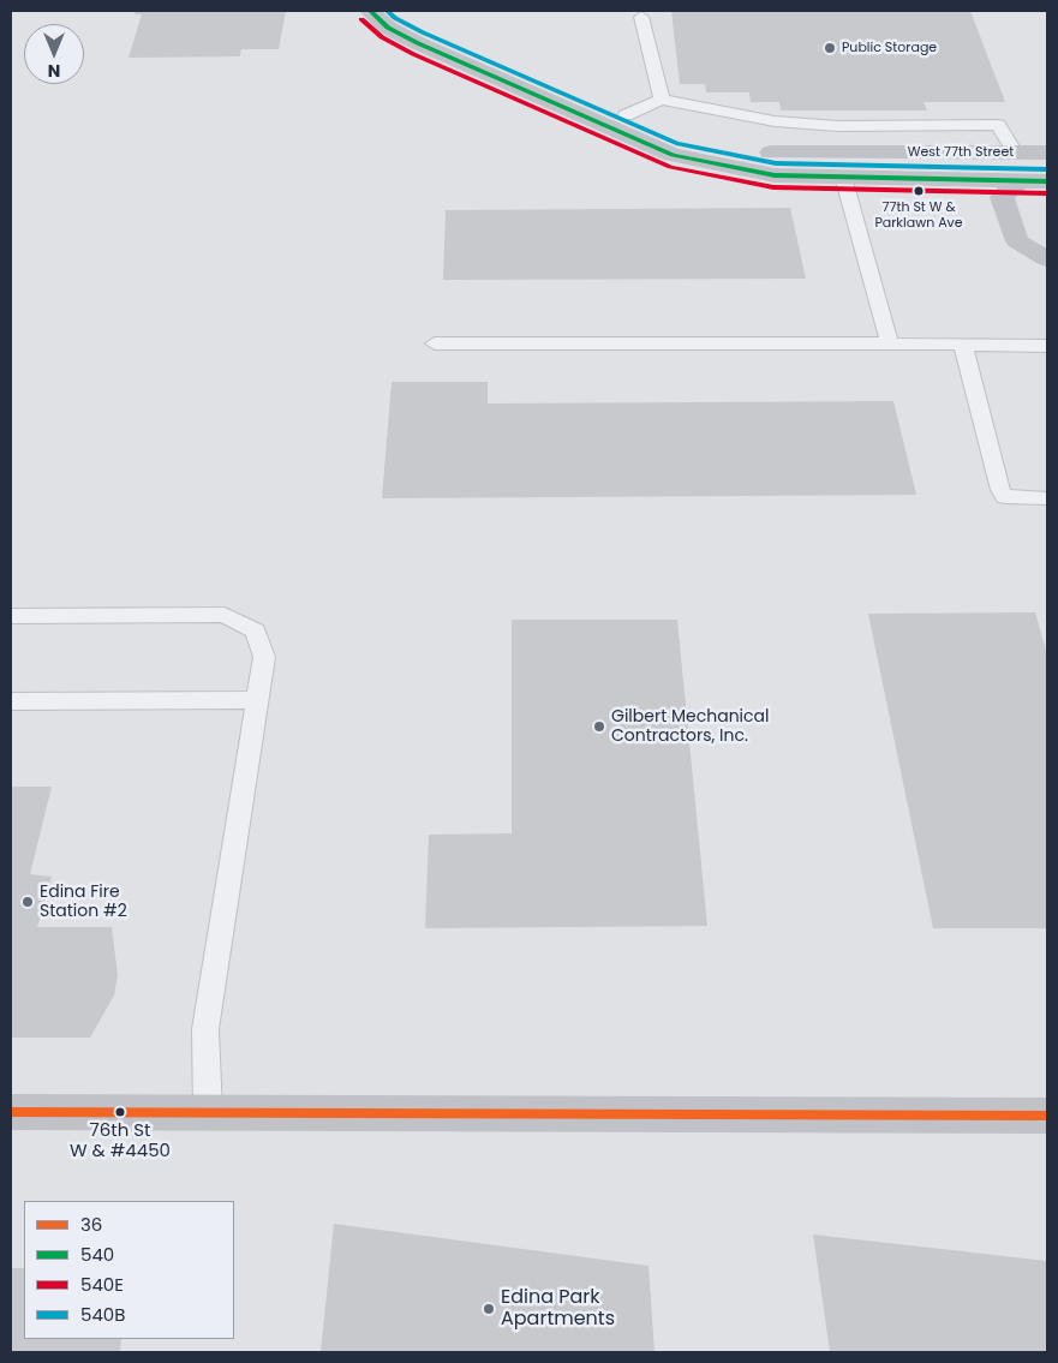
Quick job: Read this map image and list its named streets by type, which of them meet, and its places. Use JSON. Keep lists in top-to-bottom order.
{
  "streets": {
    "street": ["West 77th Street"]
  },
  "places": [
    "Public Storage",
    "77th St W & Parklawn Ave",
    "Gilbert Mechanical Contractors, Inc.",
    "Edina Fire Station #2",
    "76th St W & #4450",
    "Edina Park Apartments"
  ],
  "lines": [
    "transit line 540",
    "transit line 540B",
    "transit line 540E",
    "transit line 36"
  ],
  "legend": [
    "36",
    "540",
    "540E",
    "540B"
  ],
  "north": "bottom"
}
